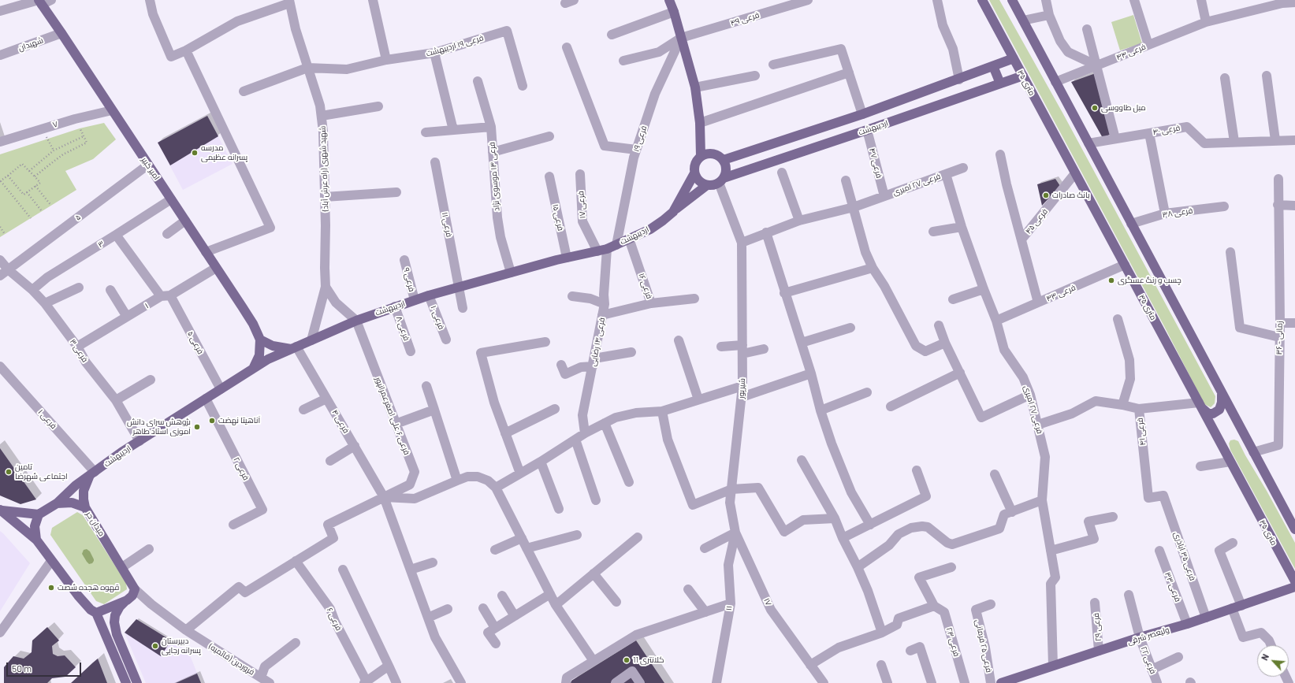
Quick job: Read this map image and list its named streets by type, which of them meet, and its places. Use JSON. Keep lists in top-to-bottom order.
{
  "streets": {
    "main road": [
      "۴۵ متری",
      "اردیبهشت",
      "امیر کبیر",
      "میدان حر",
      "ولیعصر شرقی"
    ],
    "street": [
      "فرعی ۴۹",
      "شهیدان",
      "فرعی ۱۹ اردیبهشت",
      "فرعی ۴۴",
      "۷",
      "فرعی ۴۰",
      "فرعی ۱۹",
      "فرعی ۴۷",
      "شهید شهری (راه عرش آباد)",
      "فرعی ۱‍۳ موسوی نژاد",
      "فرعی ۲۷ امیری",
      "فرعی ۱۷",
      "فرعی ۳۸",
      "۵",
      "فرعی ۱۵",
      "فرعی ۴۵",
      "فرعی ۱۱",
      "۳",
      "فرعی ۹",
      "فرعی ۱۶",
      "فرعی ۴۳",
      "۱",
      "فرعی ۱۰",
      "فرعی ۸",
      "۳۶ - زمانی",
      "فرعی ۱۴ رضایی",
      "فرعی ۵",
      "فرعی ۳",
      "شیرپور",
      "فرعی ۶ علی اصغرعمرانپور",
      "فرعی ۱",
      "فرعی ۴",
      "فرعی ۴۱",
      "فرعی ۲",
      "فرعی ۳۵ اباذری",
      "فرعی ۳۳",
      "۱۷",
      "۱۱",
      "فرعی ۶",
      "فرعی ۲۹",
      "فرعی ۲۳",
      "فرعی ۲۵ فرمانی",
      "فروردین (قائمیه)",
      "فرعی ۲۲"
    ]
  },
  "crossings": [
    ["فرعی ۴۹", "اردیبهشت"],
    ["فرعی ۴۹", "فرعی ۱۹"],
    ["شهیدان", "امیر کبیر"],
    ["فرعی ۱۹ اردیبهشت", "شهید شهری (راه عرش آباد)"],
    ["۴۵ متری", "اردیبهشت"],
    ["۴۵ متری", "فرعی ۴۵"],
    ["۴۵ متری", "فرعی ۴۳"],
    ["۴۵ متری", "فرعی ۴۱"],
    ["۷", "امیر کبیر"],
    ["اردیبهشت", "فرعی ۱۹"],
    ["اردیبهشت", "فرعی ۴۷"],
    ["اردیبهشت", "شهید شهری (راه عرش آباد)"],
    ["اردیبهشت", "فرعی ۱‍۳ موسوی نژاد"],
    ["اردیبهشت", "فرعی ۱۷"],
    ["اردیبهشت", "فرعی ۱۵"],
    ["اردیبهشت", "فرعی ۱۱"],
    ["اردیبهشت", "فرعی ۹"],
    ["اردیبهشت", "فرعی ۱۶"],
    ["اردیبهشت", "فرعی ۱۰"],
    ["اردیبهشت", "فرعی ۸"],
    ["اردیبهشت", "فرعی ۱۴ رضایی"],
    ["اردیبهشت", "فرعی ۵"],
    ["اردیبهشت", "فرعی ۳"],
    ["اردیبهشت", "فرعی ۶ علی اصغرعمرانپور"],
    ["اردیبهشت", "فرعی ۱"],
    ["اردیبهشت", "فرعی ۴"],
    ["اردیبهشت", "فرعی ۲"],
    ["اردیبهشت", "میدان حر"],
    ["فرعی ۴۷", "فرعی ۲۷ امیری"],
    ["امیر کبیر", "۵"],
    ["امیر کبیر", "۳"],
    ["امیر کبیر", "۱"],
    ["فرعی ۲۷ امیری", "فرعی ۴۳"],
    ["فرعی ۲۷ امیری", "شیرپور"],
    ["فرعی ۲۷ امیری", "ولیعصر شرقی"],
    ["۵", "فرعی ۳"],
    ["۳", "فرعی ۵"],
    ["۳", "فرعی ۳"],
    ["فرعی ۱۶", "فرعی ۱۴ رضایی"],
    ["۱", "فرعی ۵"],
    ["۱", "فرعی ۳"],
    ["شیرپور", "۱۷"],
    ["شیرپور", "۱۱"],
    ["فرعی ۶ علی اصغرعمرانپور", "فرعی ۴"],
    ["فرعی ۶ علی اصغرعمرانپور", "فرعی ۶"],
    ["فرعی ۴۱", "فرعی ۳۵ اباذری"],
    ["میدان حر", "فروردین (قائمیه)"],
    ["فرعی ۳۵ اباذری", "ولیعصر شرقی"],
    ["فرعی ۳۳", "ولیعصر شرقی"],
    ["۱۷", "۱۱"],
    ["فرعی ۲۹", "ولیعصر شرقی"],
    ["ولیعصر شرقی", "فرعی ۲۲"]
  ],
  "places": [
    "مبل طاووسی",
    "مدرسه پسرانه عظیمی",
    "بانک صادرات",
    "چسب و رنگ عسگری",
    "آناهیتا نهضت",
    "پژوهش سرای دانش آموزی استاد طاهر",
    "تامین اجتماعی شهرضا",
    "قهوه هجده شصت",
    "دبیرستان پسرانه رجایی",
    "کلانتری 11"
  ],
  "scale_bar": "50 m",
  "north": "top left"
}
